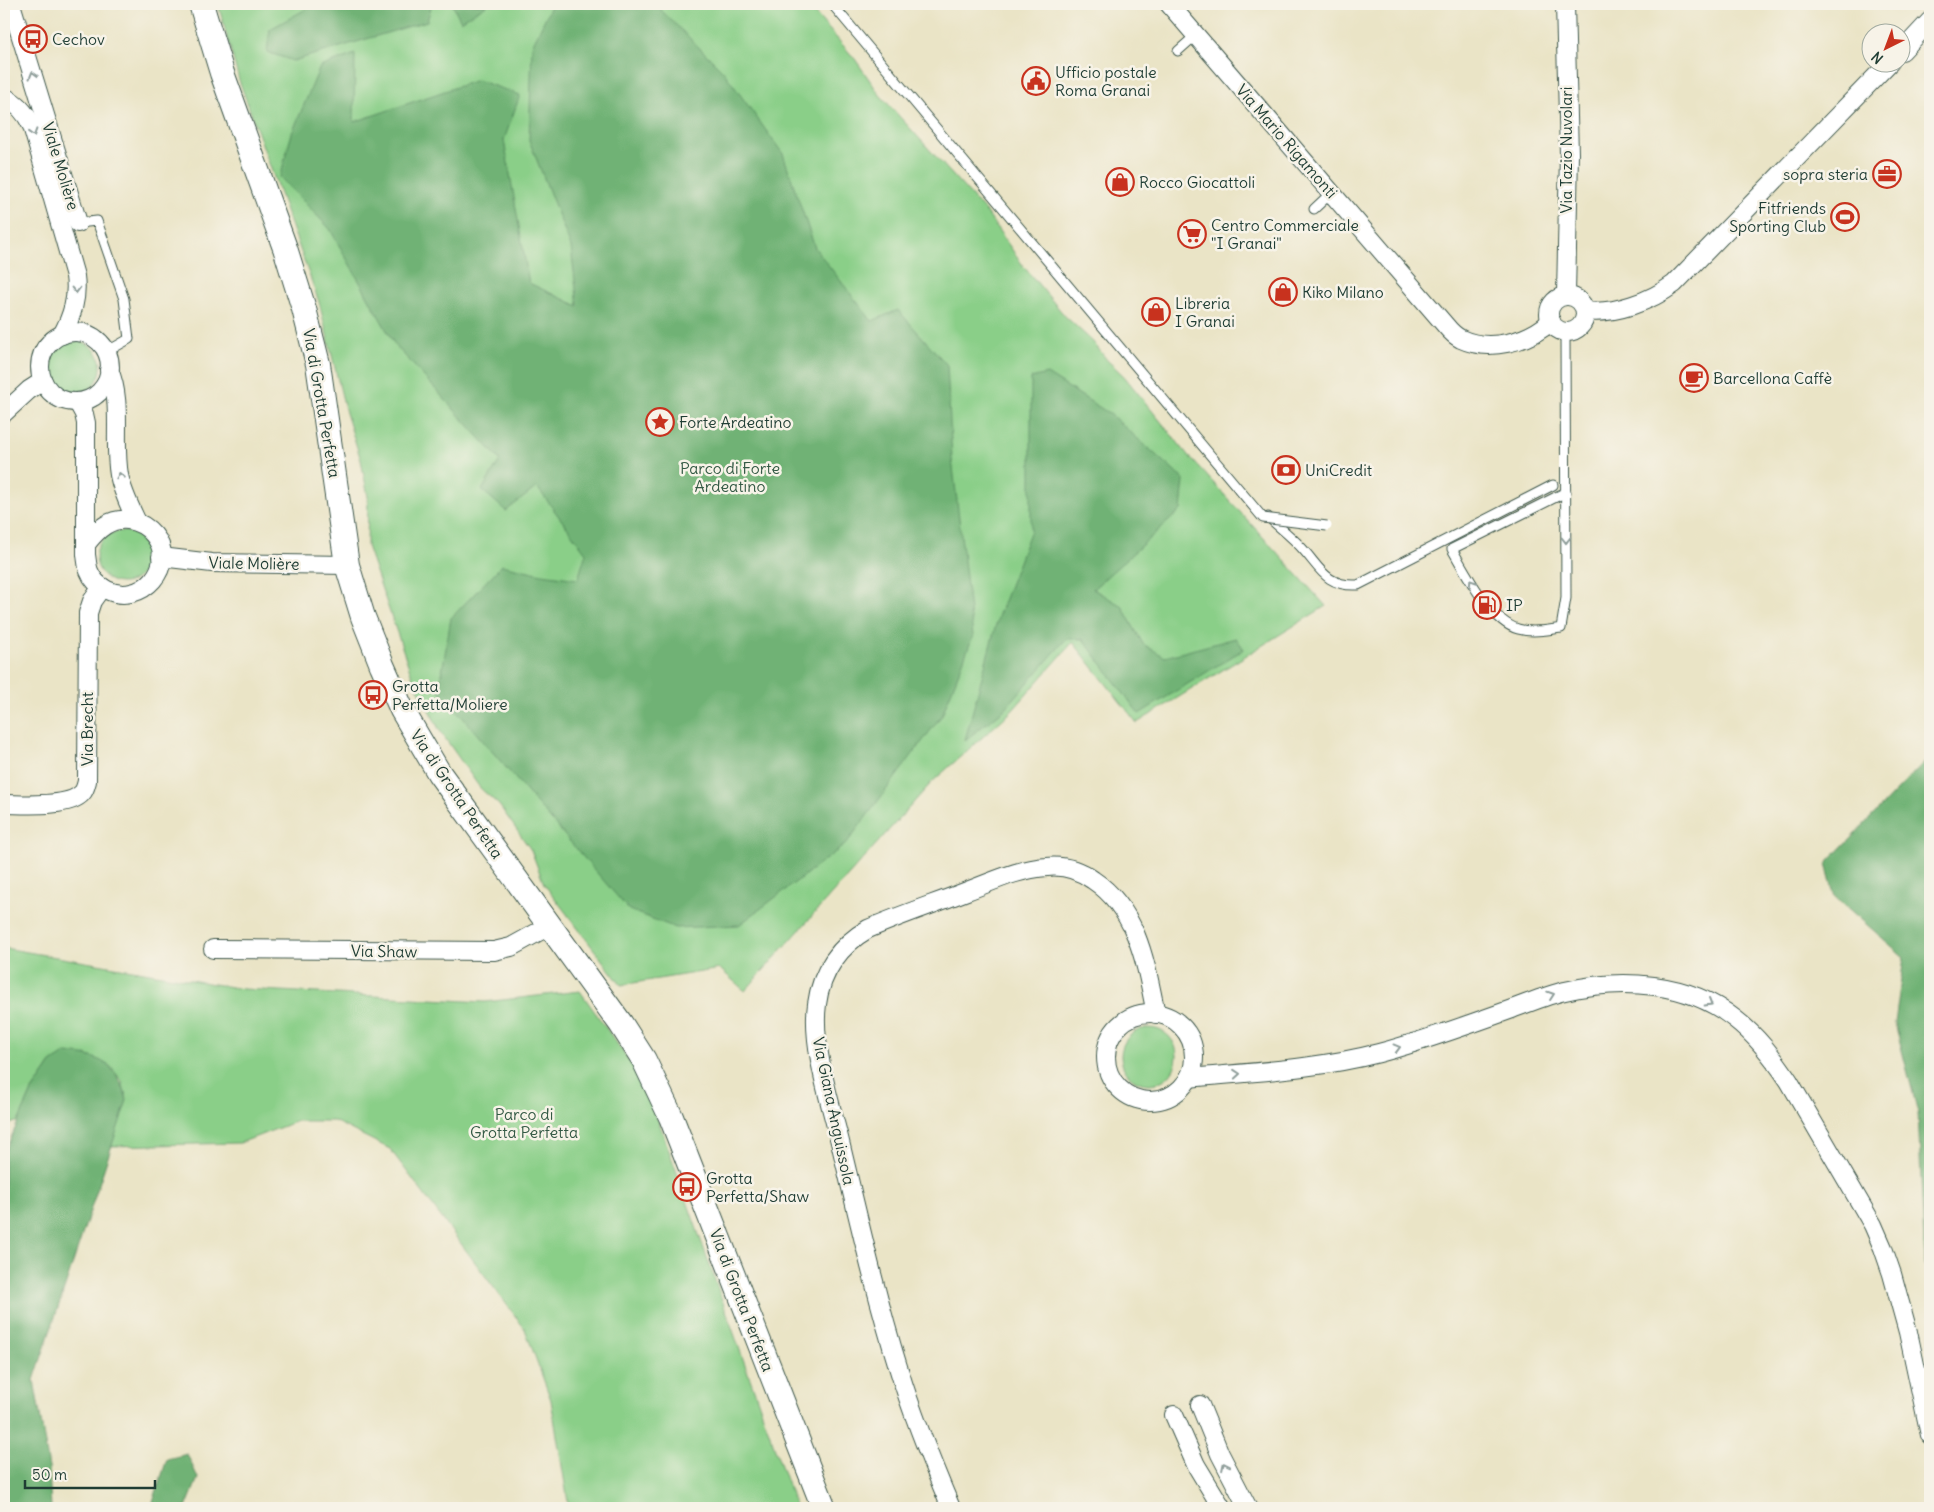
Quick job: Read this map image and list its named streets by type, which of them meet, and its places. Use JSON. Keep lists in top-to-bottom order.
{
  "streets": {
    "street": [
      "Via Mario Rigamonti",
      "Via Tazio Nuvolari",
      "Viale Molière",
      "Via di Grotta Perfetta",
      "Via Brecht",
      "Via Shaw",
      "Via Giana Anguissola"
    ]
  },
  "crossings": [
    ["Via Mario Rigamonti", "Via Tazio Nuvolari"],
    ["Viale Molière", "Via di Grotta Perfetta"],
    ["Viale Molière", "Via Brecht"],
    ["Via di Grotta Perfetta", "Via Shaw"]
  ],
  "parks": ["Parco di Forte Ardeatino", "Parco di Grotta Perfetta"],
  "places": {
    "bus stop": ["Cechov", "Grotta Perfetta/Moliere", "Grotta Perfetta/Shaw"],
    "public building": ["Ufficio postale Roma Granai"],
    "office": ["sopra steria"],
    "shop": ["Rocco Giocattoli", "Kiko Milano", "Libreria I Granai"],
    "sports": ["Fitfriends Sporting Club"],
    "supermarket": ["Centro Commerciale \"I Granai\""],
    "cafe": ["Barcellona Caffè"],
    "place": ["Forte Ardeatino"],
    "bank": ["UniCredit"],
    "fuel station": ["IP"]
  },
  "scale_bar": "50 m",
  "north": "bottom left"
}
